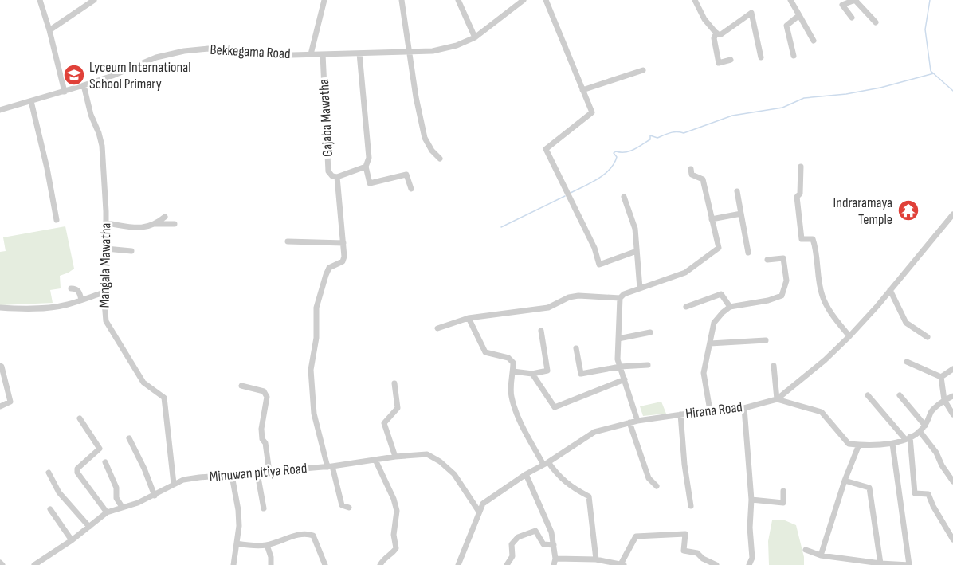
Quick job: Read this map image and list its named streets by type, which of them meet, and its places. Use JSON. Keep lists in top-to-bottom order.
{
  "streets": {
    "street": [
      "Bekkegama Road",
      "Gajaba Mawatha",
      "Mangala Mawatha",
      "Hirana Road",
      "Minuwan pitiya Road"
    ]
  },
  "crossings": [
    ["Bekkegama Road", "Gajaba Mawatha"],
    ["Bekkegama Road", "Mangala Mawatha"],
    ["Gajaba Mawatha", "Minuwan pitiya Road"],
    ["Mangala Mawatha", "Minuwan pitiya Road"],
    ["Hirana Road", "Minuwan pitiya Road"]
  ],
  "places": {
    "school or university": ["Lyceum International School Primary"],
    "temple": ["Indraramaya Temple"]
  }
}
